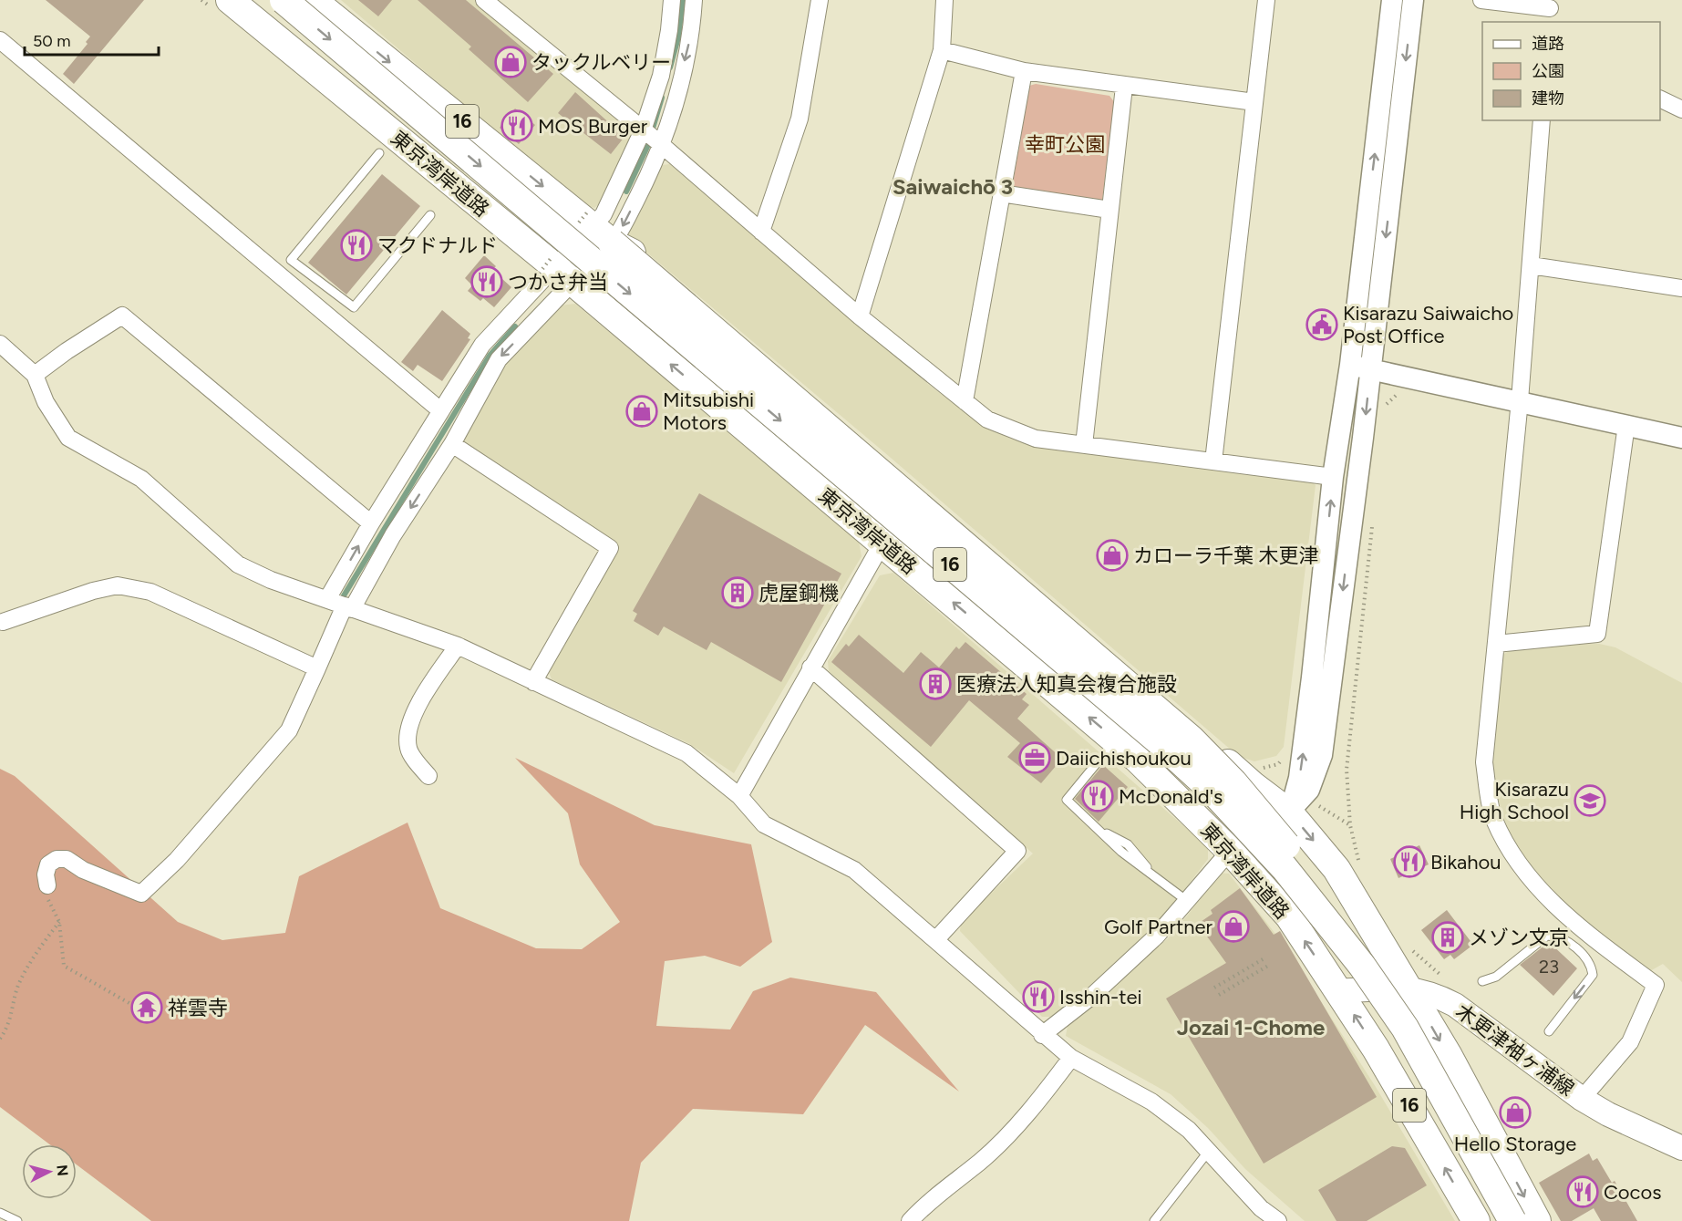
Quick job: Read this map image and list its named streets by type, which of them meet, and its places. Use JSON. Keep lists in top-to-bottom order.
{
  "streets": {
    "highway": ["16", "東京湾岸道路"],
    "main road": ["木更津袖ヶ浦線"]
  },
  "crossings": [
    ["16", "東京湾岸道路"],
    ["16", "木更津袖ヶ浦線"],
    ["東京湾岸道路", "木更津袖ヶ浦線"]
  ],
  "districts": ["Saiwaichō 3", "Jozai 1-Chome"],
  "parks": ["幸町公園"],
  "places": {
    "shop": [
      "タックルベリー",
      "Mitsubishi Motors",
      "カローラ千葉 木更津",
      "Golf Partner",
      "Hello Storage"
    ],
    "restaurant": [
      "MOS Burger",
      "マクドナルド",
      "つかさ弁当",
      "McDonald's",
      "Bikahou",
      "Isshin-tei",
      "Cocos"
    ],
    "public building": ["Kisarazu Saiwaicho Post Office"],
    "building": ["虎屋鋼機", "医療法人知真会複合施設", "メゾン文京"],
    "office": ["Daiichishoukou"],
    "school or university": ["Kisarazu High School"],
    "temple": ["祥雲寺"]
  },
  "house_numbers": ["23"],
  "legend": ["道路", "公園", "建物"],
  "scale_bar": "50 m",
  "north": "right"
}
